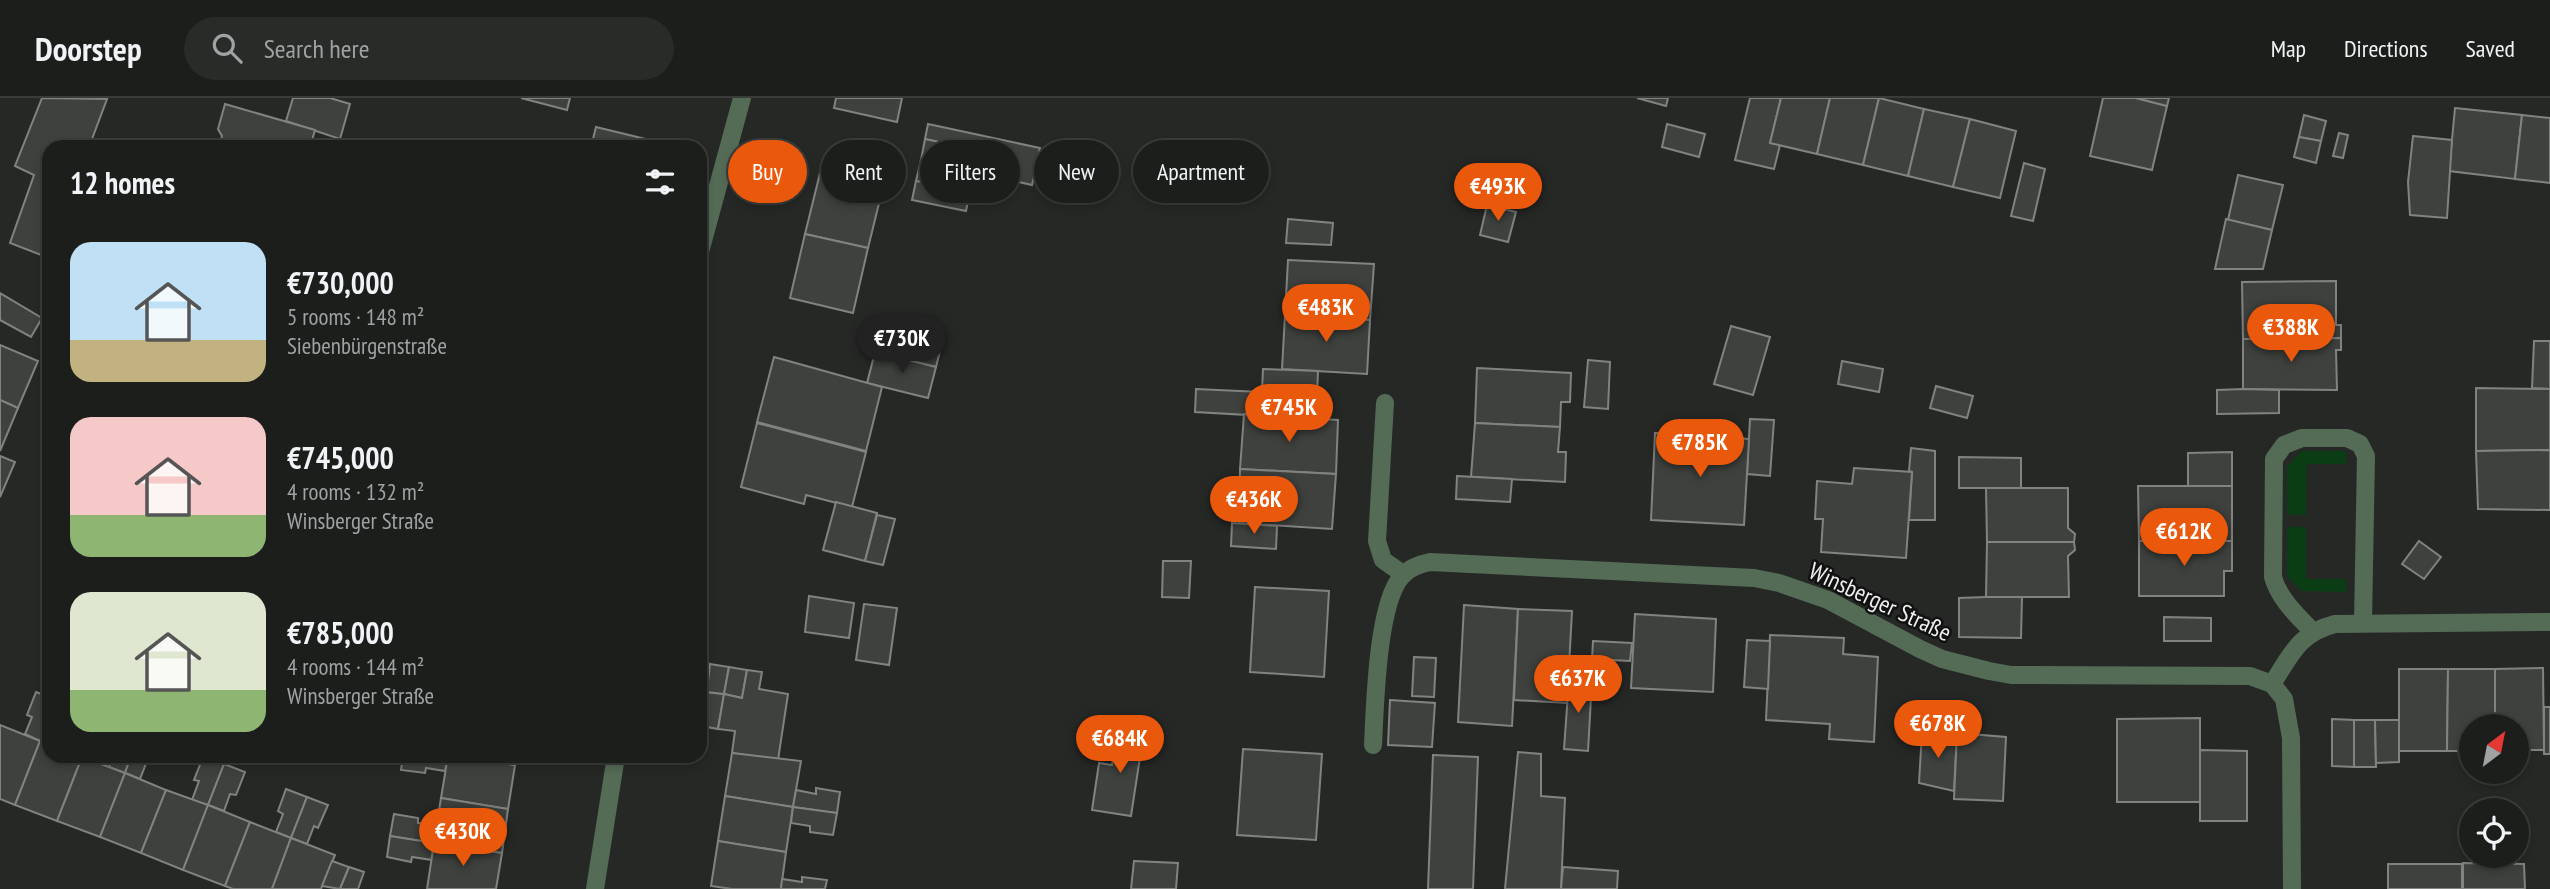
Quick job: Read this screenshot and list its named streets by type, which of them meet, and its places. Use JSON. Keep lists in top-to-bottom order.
{
  "streets": {
    "street": ["Winsberger Straße"]
  },
  "north": "top right",
  "page": {
    "header": "Doorstep",
    "search": "Search here",
    "nav": ["Map", "Directions", "Saved"],
    "chip": [
      "Buy",
      "Rent",
      "Filters",
      "New",
      "Apartment"
    ],
    "heading": "12 homes",
    "price": [
      "€493K",
      "€483K",
      "€388K",
      "€730K",
      "€745K",
      "€785K",
      "€436K",
      "€612K",
      "€637K",
      "€678K",
      "€684K",
      "€430K"
    ],
    "list": [
      {
        "name": "€730,000",
        "note": "5 rooms · 148 m² · Siebenbürgenstraße"
      },
      {
        "name": "€745,000",
        "note": "4 rooms · 132 m² · Winsberger Straße"
      },
      {
        "name": "€785,000",
        "note": "4 rooms · 144 m² · Winsberger Straße"
      }
    ]
  }
}
